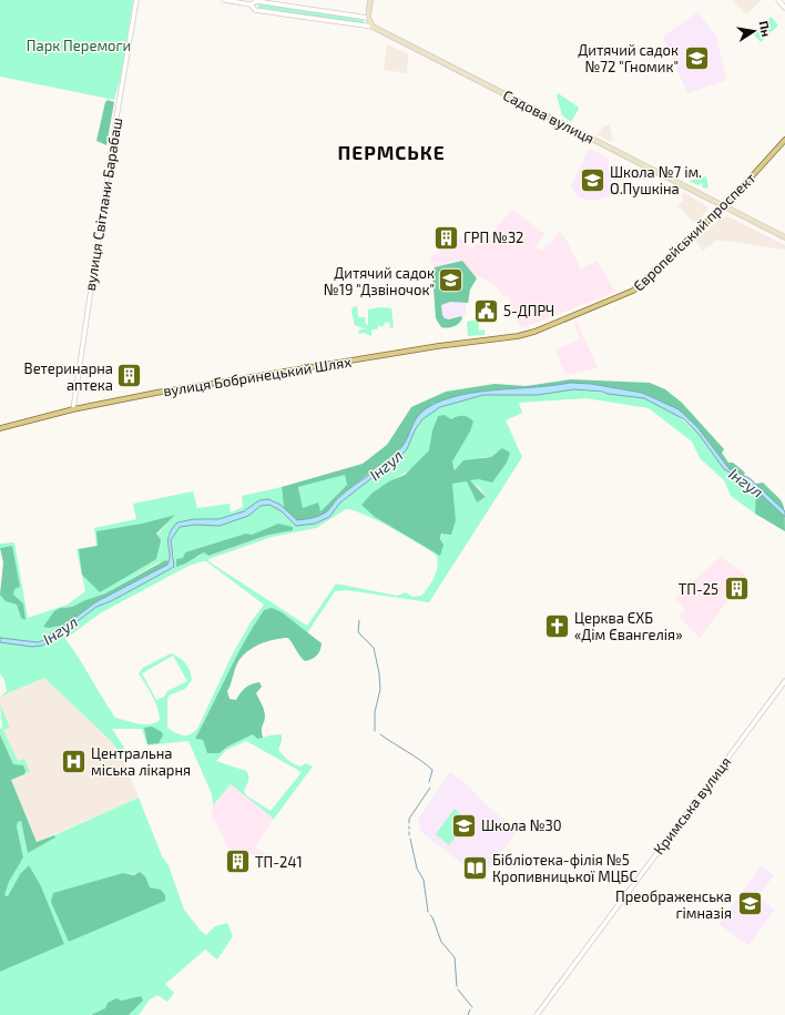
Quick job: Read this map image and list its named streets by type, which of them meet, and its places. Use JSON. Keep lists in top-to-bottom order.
{
  "streets": {
    "main road": ["Садова вулиця", "Європейський проспект", "вулиця Бобринецький Шлях"],
    "street": ["вулиця Світлани Барабаш", "Кримська вулиця"]
  },
  "crossings": [
    ["Садова вулиця", "Європейський проспект"],
    ["вулиця Світлани Барабаш", "вулиця Бобринецький Шлях"],
    ["Європейський проспект", "вулиця Бобринецький Шлях"]
  ],
  "districts": ["ПЕРМСЬКЕ"],
  "water": ["Інгул"],
  "parks": ["Парк Перемоги"],
  "places": {
    "school or university": [
      "Дитячий садок №72 \"Гномик\"",
      "Школа №7 ім. О.Пушкіна",
      "Дитячий садок №19 \"Дзвіночок\"",
      "Школа №30",
      "Преображенська гімназія"
    ],
    "building": [
      "ГРП №32",
      "Ветеринарна аптека",
      "ТП-25",
      "ТП-241"
    ],
    "public building": ["5-ДПРЧ"],
    "church": ["Церква ЄХБ «Дім Євангелія»"],
    "hospital": ["Центральна міська лікарня"],
    "library": ["Бібліотека-філія №5 Кропивницької МЦБС"]
  },
  "north": "right"
}
